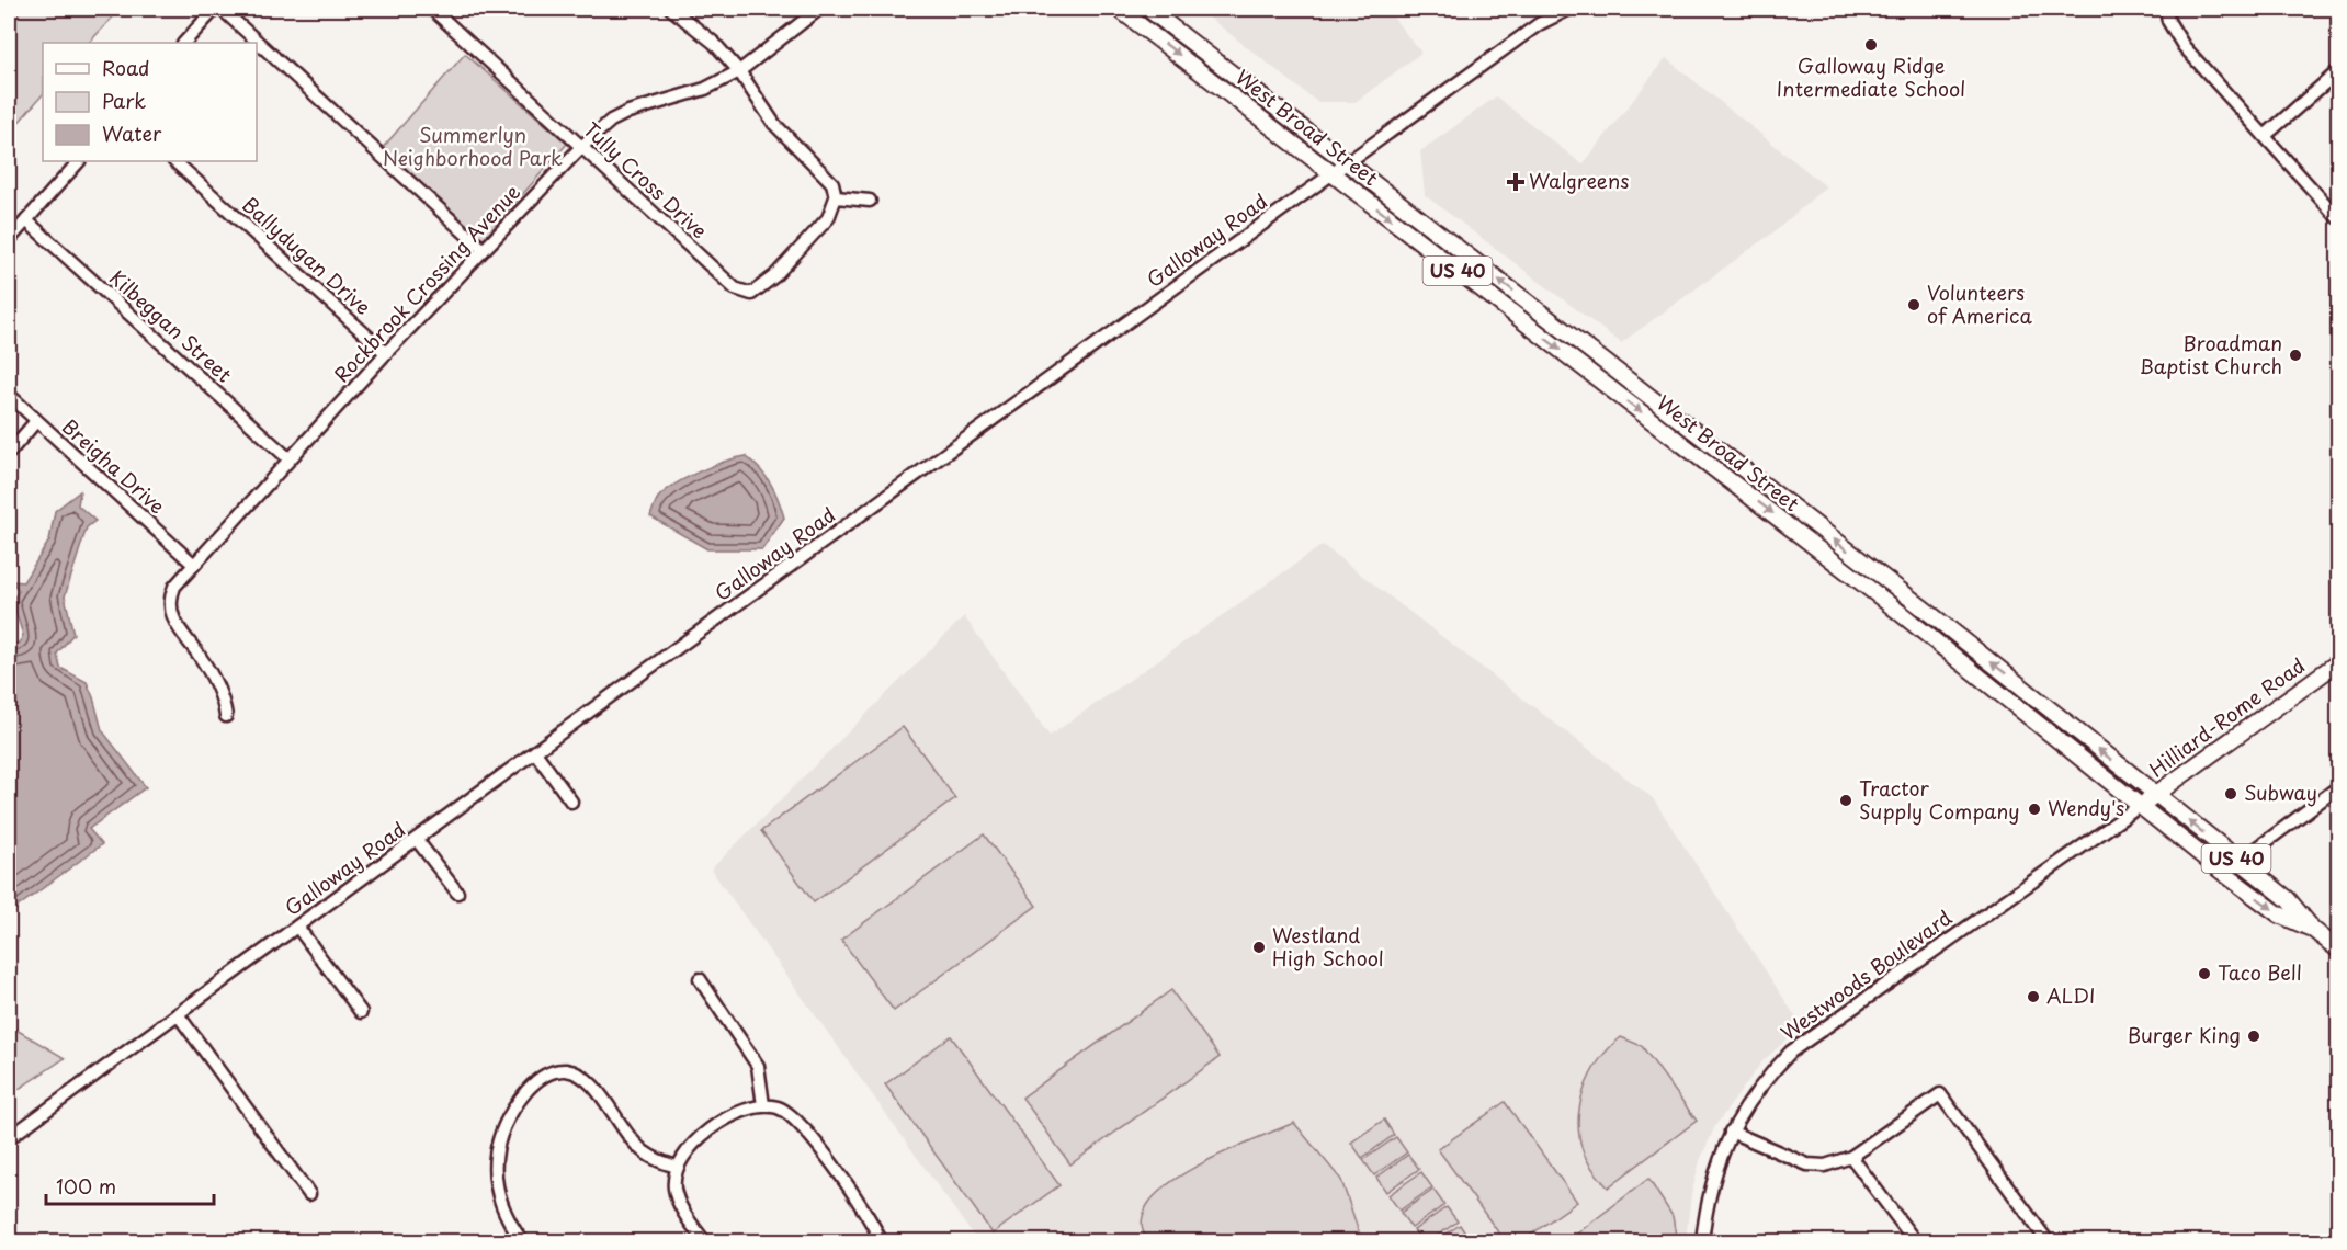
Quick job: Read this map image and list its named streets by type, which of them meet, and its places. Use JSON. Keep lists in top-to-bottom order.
{
  "streets": {
    "main road": ["West Broad Street", "US 40", "Hilliard-Rome Road"],
    "street": [
      "Tully Cross Drive",
      "Galloway Road",
      "Ballydugan Drive",
      "Rockbrook Crossing Avenue",
      "Kilbeggan Street",
      "Breigha Drive",
      "Westwoods Boulevard"
    ]
  },
  "crossings": [
    ["West Broad Street", "Galloway Road"],
    ["West Broad Street", "Hilliard-Rome Road"],
    ["West Broad Street", "Westwoods Boulevard"],
    ["Tully Cross Drive", "Rockbrook Crossing Avenue"],
    ["Ballydugan Drive", "Rockbrook Crossing Avenue"],
    ["Rockbrook Crossing Avenue", "Kilbeggan Street"],
    ["Rockbrook Crossing Avenue", "Breigha Drive"],
    ["Hilliard-Rome Road", "Westwoods Boulevard"]
  ],
  "parks": ["Summerlyn Neighborhood Park"],
  "places": {
    "other": [
      "Galloway Ridge Intermediate School",
      "Volunteers of America",
      "Broadman Baptist Church",
      "Subway",
      "Tractor Supply Company",
      "Wendy's",
      "Westland High School",
      "Taco Bell",
      "ALDI",
      "Burger King"
    ],
    "health": ["Walgreens"]
  },
  "legend": ["Road", "Park", "Water"],
  "scale_bar": "100 m"
}
